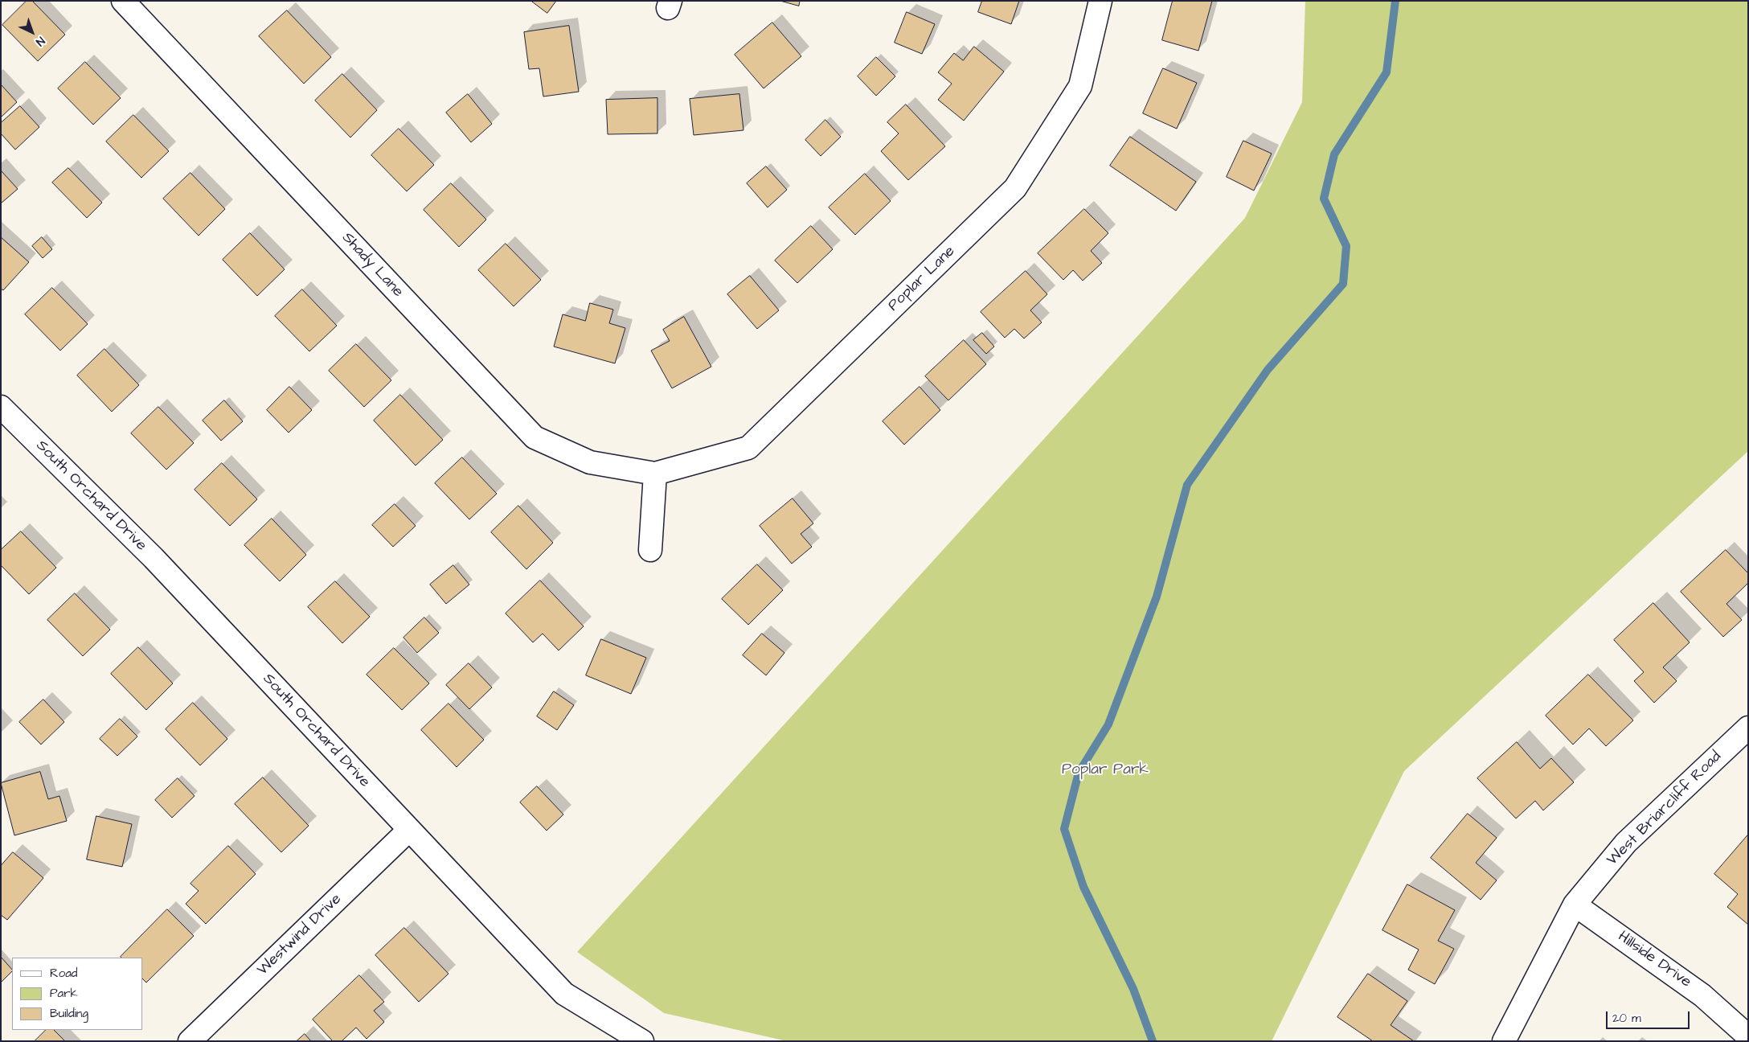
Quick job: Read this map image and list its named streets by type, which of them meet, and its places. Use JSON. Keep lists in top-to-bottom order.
{
  "streets": {
    "street": [
      "Shady Lane",
      "Poplar Lane",
      "South Orchard Drive",
      "West Briarcliff Road",
      "Westwind Drive",
      "Hillside Drive"
    ]
  },
  "crossings": [
    ["Shady Lane", "Poplar Lane"],
    ["South Orchard Drive", "Westwind Drive"],
    ["West Briarcliff Road", "Hillside Drive"]
  ],
  "parks": ["Poplar Park"],
  "legend": ["Road", "Park", "Building"],
  "scale_bar": "20 m",
  "north": "bottom right"
}
